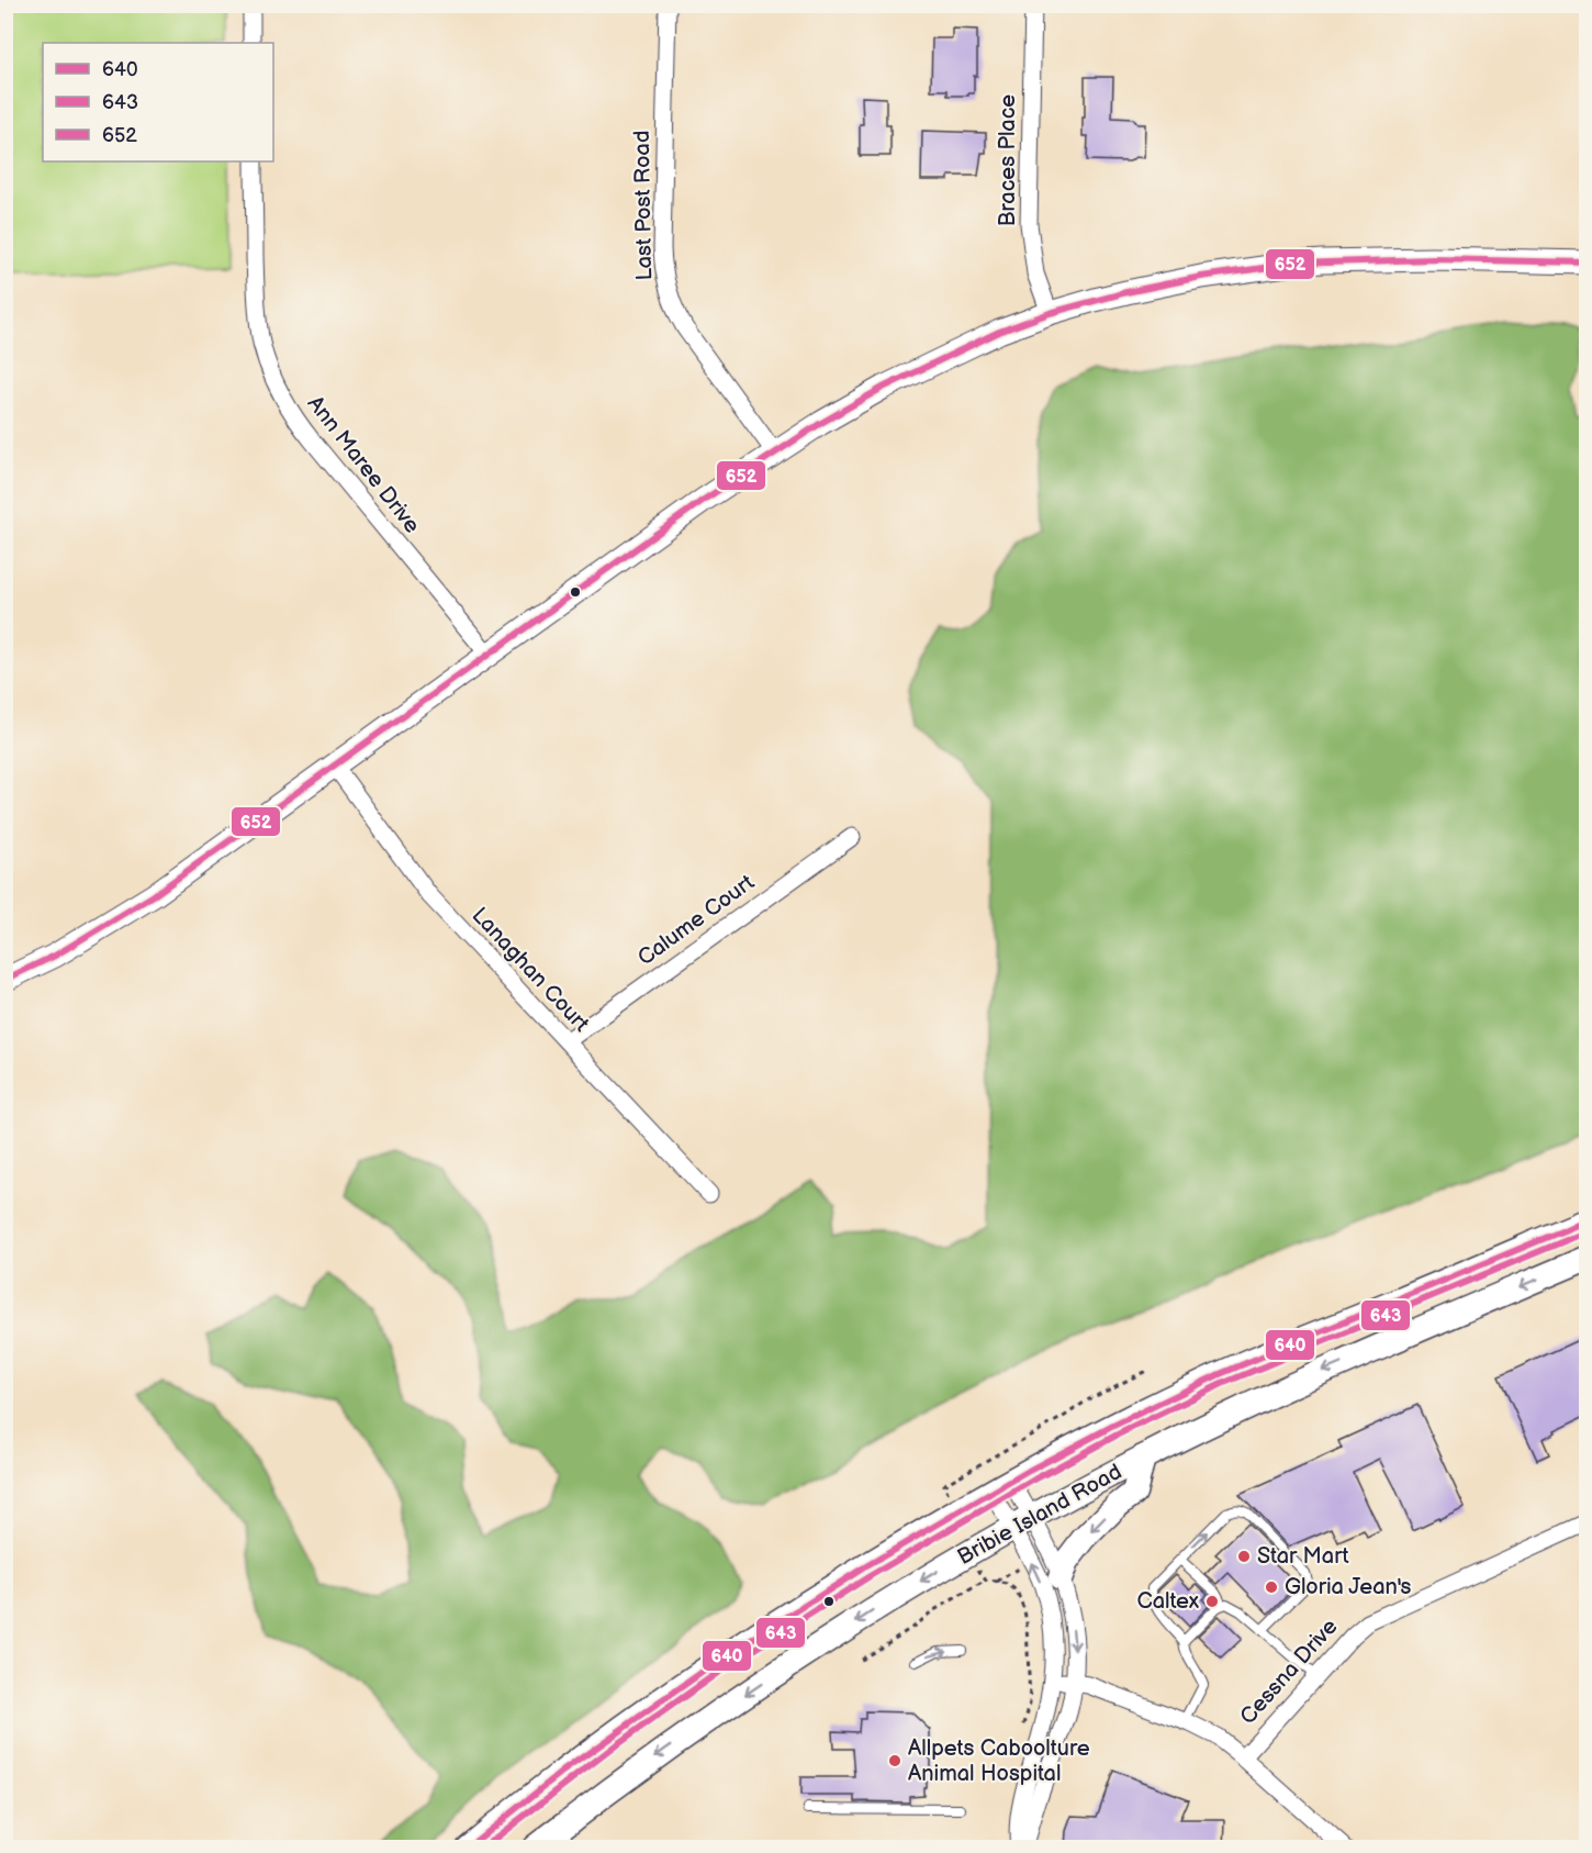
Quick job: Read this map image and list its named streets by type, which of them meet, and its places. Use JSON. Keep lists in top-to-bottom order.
{
  "streets": {
    "main road": ["Bribie Island Road"],
    "street": [
      "Braces Place",
      "Last Post Road",
      "Ann Maree Drive",
      "Calume Court",
      "Lanaghan Court",
      "Cessna Drive"
    ]
  },
  "crossings": [
    ["Calume Court", "Lanaghan Court"]
  ],
  "places": [
    "Star Mart",
    "Gloria Jean's",
    "Caltex",
    "Allpets Caboolture Animal Hospital"
  ],
  "lines": ["transit line 652", "transit line 640", "transit line 643"],
  "legend": ["640", "643", "652"]
}
